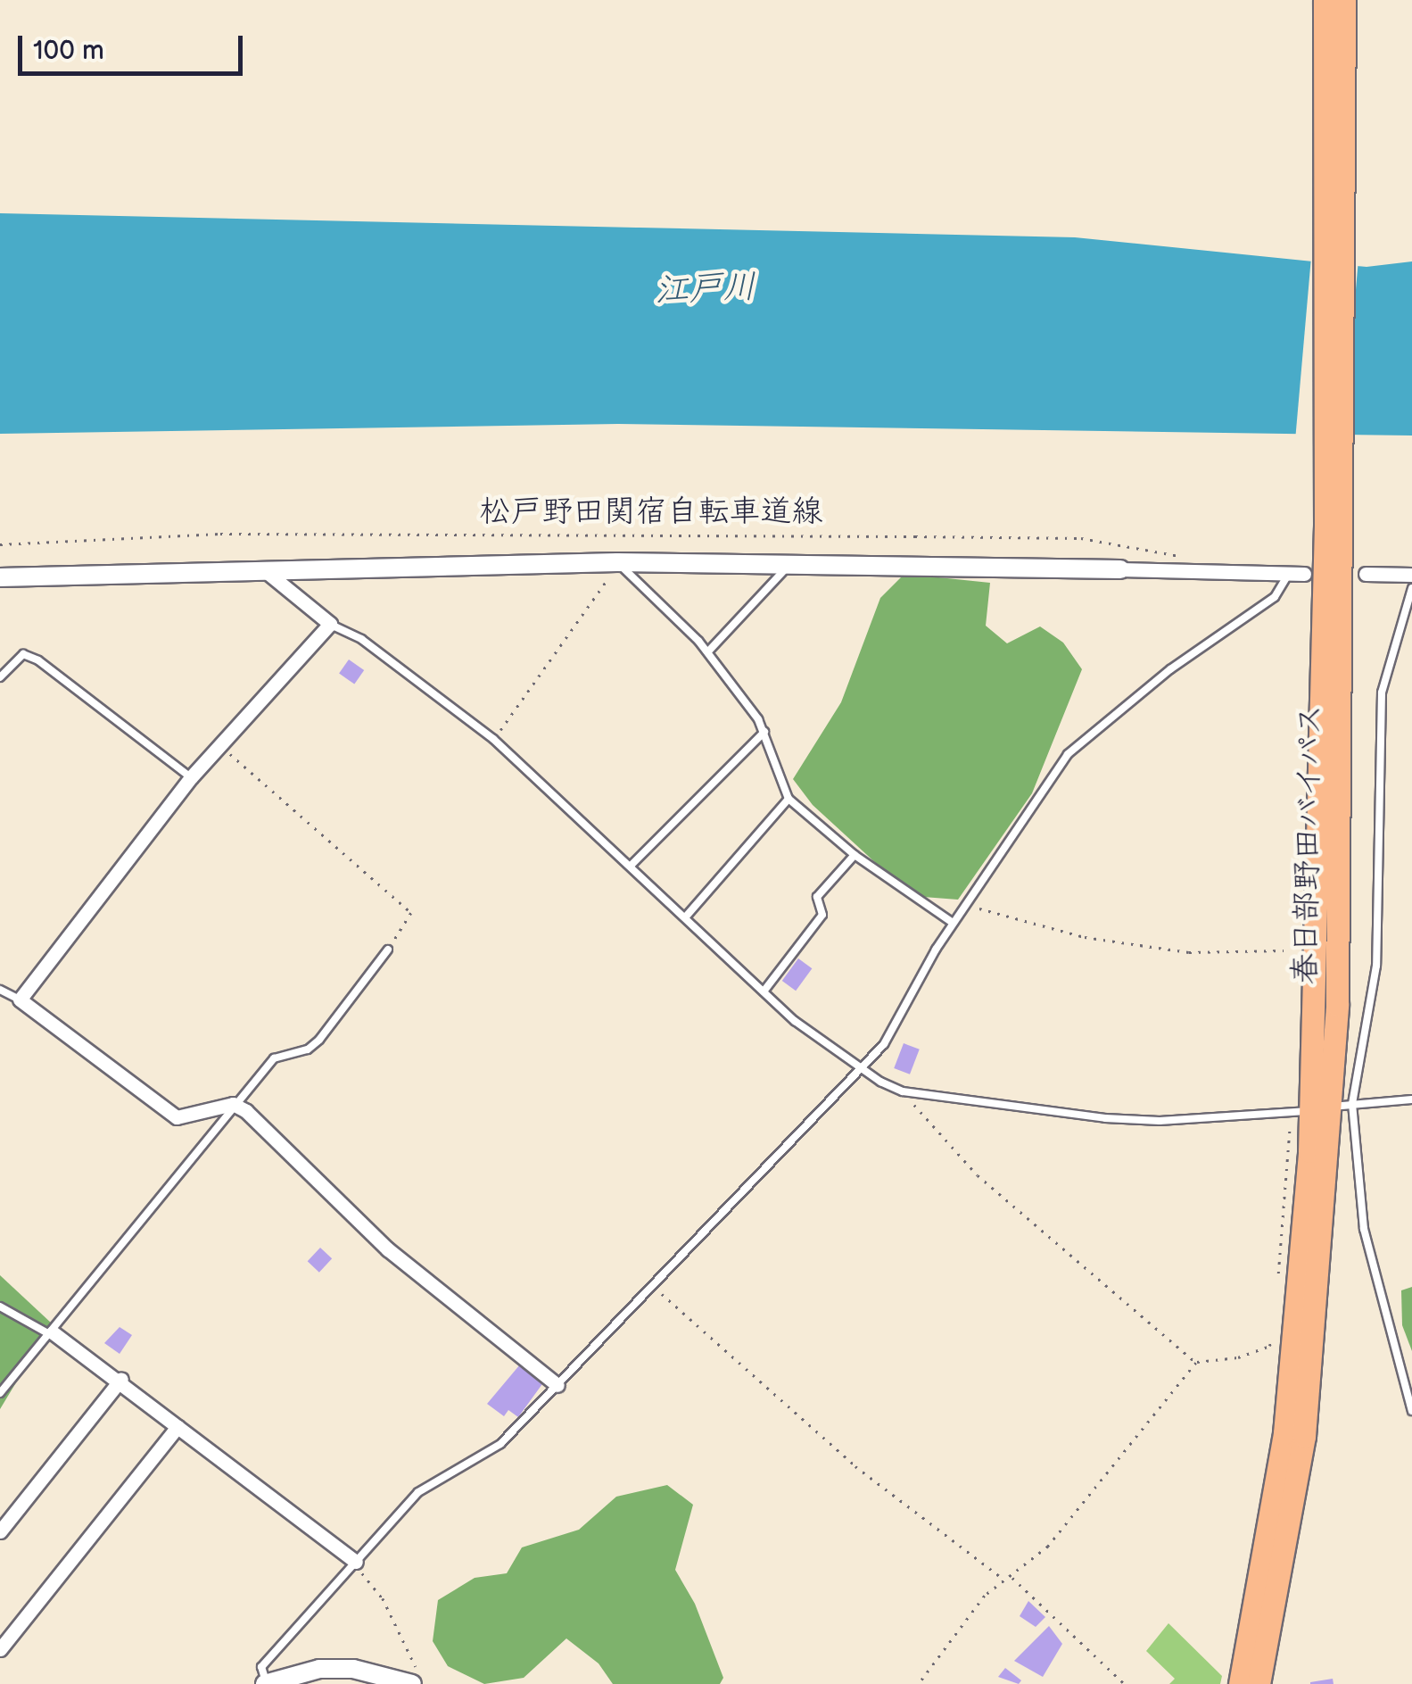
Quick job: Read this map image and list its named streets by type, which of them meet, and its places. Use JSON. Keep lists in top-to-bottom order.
{
  "streets": {
    "highway": ["春日部野田バイパス"],
    "path": ["松戸野田関宿自転車道線"]
  },
  "water": ["江戸川"],
  "scale_bar": "100 m"
}
